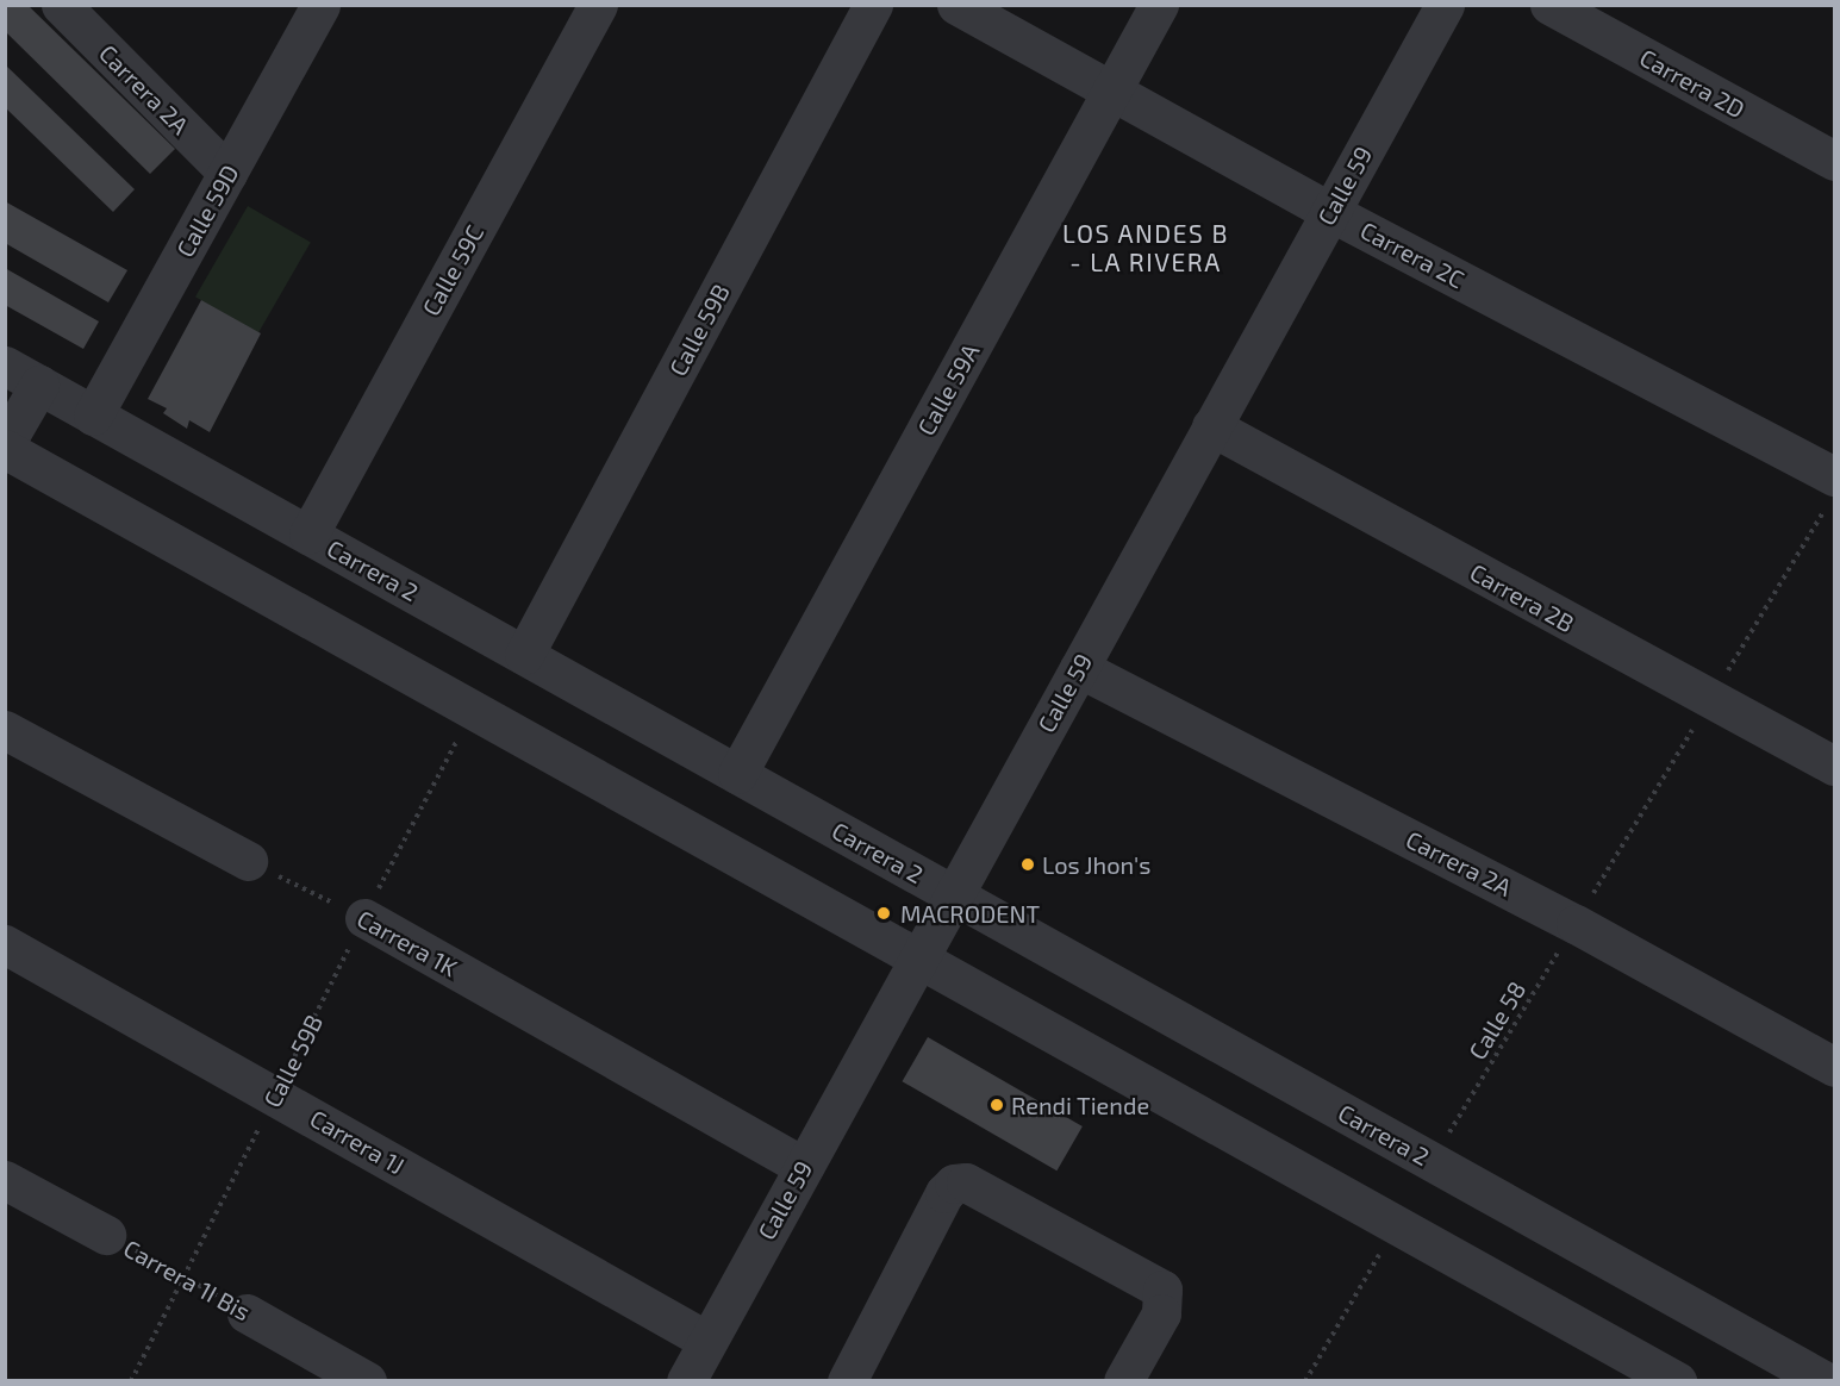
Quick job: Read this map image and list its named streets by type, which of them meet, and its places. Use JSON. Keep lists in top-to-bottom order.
{
  "streets": {
    "street": [
      "Carrera 2D",
      "Carrera 2A",
      "Calle 59",
      "Calle 59D",
      "Carrera 2C",
      "Calle 59C",
      "Calle 59B",
      "Calle 59A",
      "Carrera 2",
      "Carrera 2B",
      "Carrera 1K",
      "Carrera 1J",
      "Carrera 1I Bis"
    ],
    "path": ["Calle 58"]
  },
  "crossings": [
    ["Carrera 2A", "Calle 59"],
    ["Carrera 2A", "Calle 59D"],
    ["Carrera 2A", "Calle 58"],
    ["Calle 59", "Carrera 2C"],
    ["Calle 59", "Carrera 2"],
    ["Calle 59", "Carrera 2B"],
    ["Calle 59", "Carrera 1K"],
    ["Calle 59", "Carrera 1J"],
    ["Calle 59D", "Carrera 2"],
    ["Carrera 2C", "Calle 59A"],
    ["Calle 59C", "Carrera 2"],
    ["Calle 59B", "Carrera 2"],
    ["Calle 59B", "Carrera 1K"],
    ["Calle 59B", "Carrera 1J"],
    ["Calle 59B", "Carrera 1I Bis"],
    ["Calle 59A", "Carrera 2"]
  ],
  "districts": ["LOS ANDES B - LA RIVERA"],
  "places": ["Los Jhon's", "MACRODENT", "Rendi Tiende"]
}
